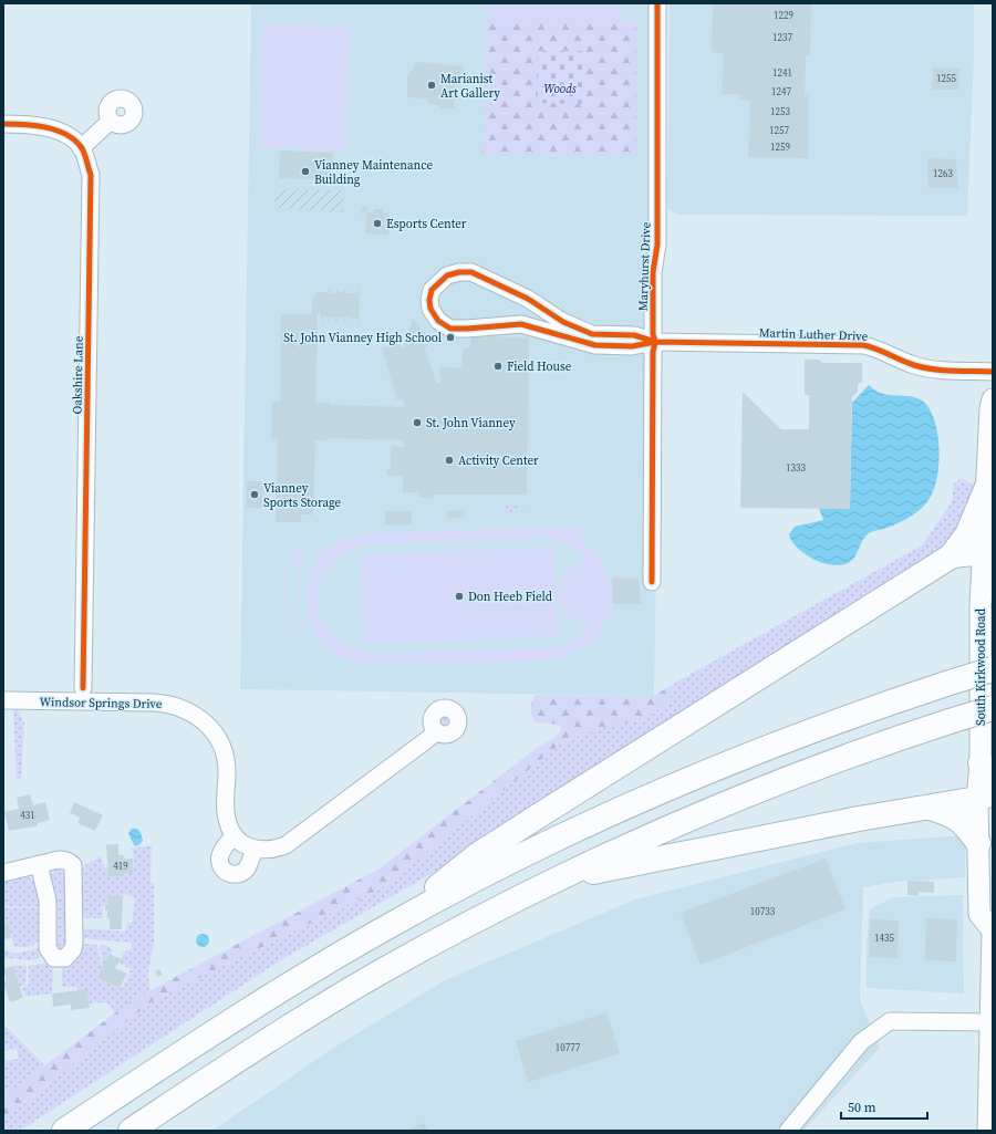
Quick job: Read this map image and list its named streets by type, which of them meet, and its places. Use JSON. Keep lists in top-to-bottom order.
{
  "streets": {
    "main road": ["South Kirkwood Road"],
    "street": [
      "Maryhurst Drive",
      "Martin Luther Drive",
      "Oakshire Lane",
      "Windsor Springs Drive"
    ]
  },
  "crossings": [
    ["Maryhurst Drive", "Martin Luther Drive"]
  ],
  "parks": ["Woods"],
  "places": [
    "Marianist Art Gallery",
    "Vianney Maintenance Building",
    "Esports Center",
    "St. John Vianney High School",
    "Field House",
    "St. John Vianney",
    "Activity Center",
    "Vianney Sports Storage",
    "Don Heeb Field"
  ],
  "house_numbers": [
    "1229",
    "1237",
    "1241",
    "1255",
    "1247",
    "1253",
    "1257",
    "1259",
    "1263",
    "1333",
    "431",
    "419",
    "10733",
    "1435",
    "10777"
  ],
  "scale_bar": "50 m"
}
